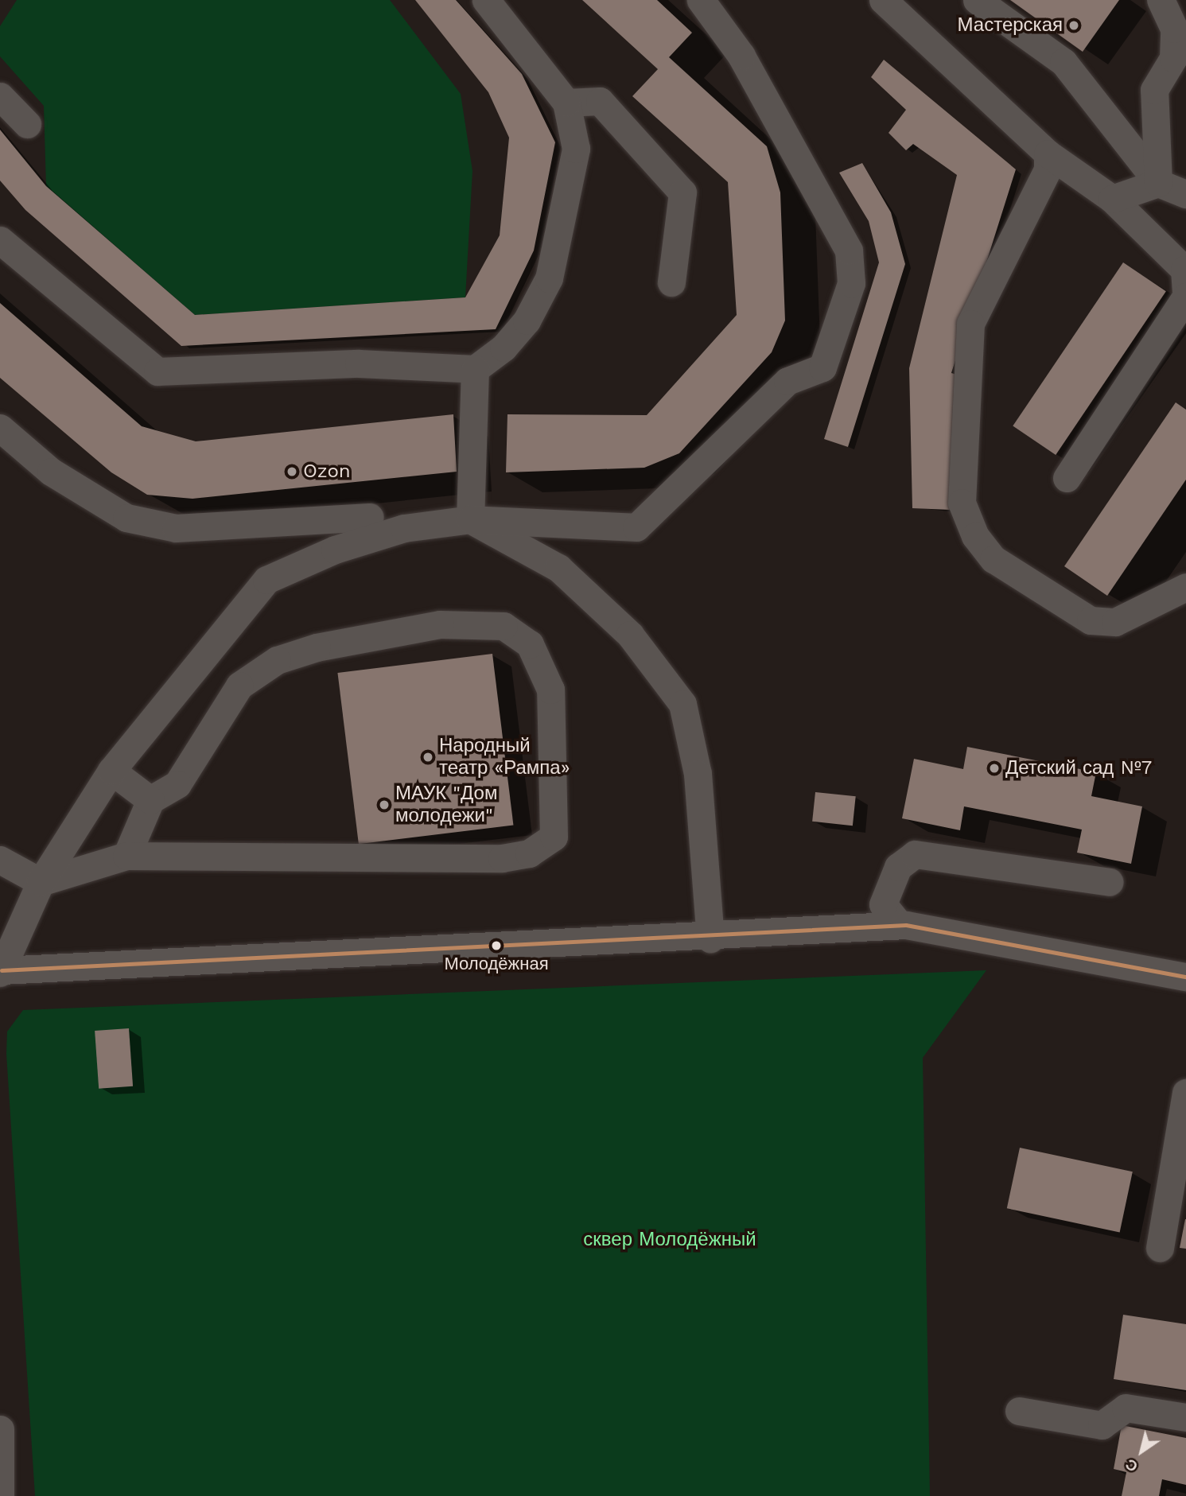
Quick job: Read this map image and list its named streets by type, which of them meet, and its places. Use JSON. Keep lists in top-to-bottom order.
{
  "parks": ["сквер Молодёжный"],
  "places": [
    "Мастерская",
    "Ozon",
    "Народный театр «Рампа»",
    "Детский сад №7",
    "МАУК \"Дом молодежи\"",
    "Молодёжная"
  ],
  "north": "bottom left"
}
